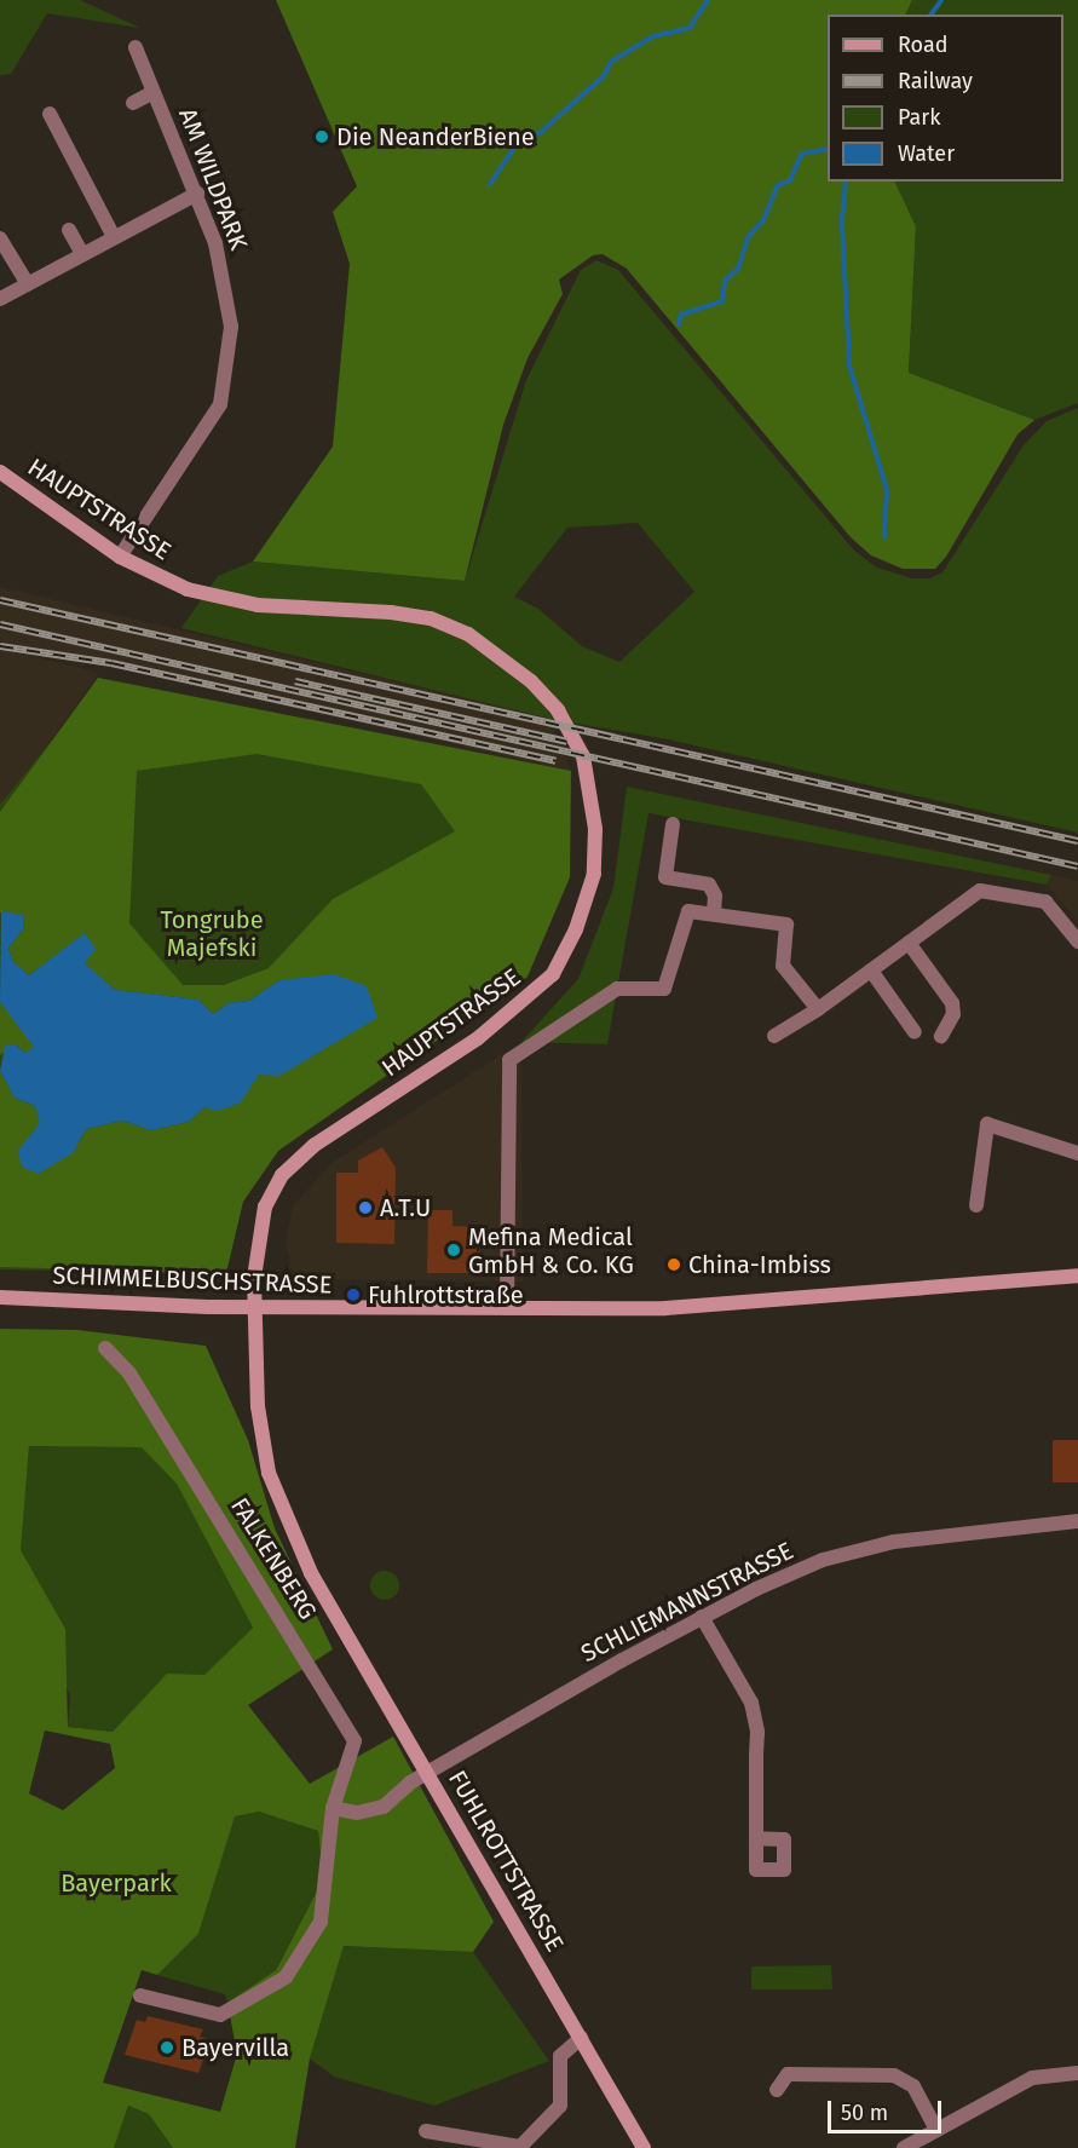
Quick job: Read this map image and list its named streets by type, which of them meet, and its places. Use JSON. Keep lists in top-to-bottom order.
{
  "streets": {
    "street": [
      "AM WILDPARK",
      "HAUPTSTRASSE",
      "SCHIMMELBUSCHSTRASSE",
      "FALKENBERG",
      "SCHLIEMANNSTRASSE",
      "FUHLROTTSTRASSE"
    ]
  },
  "crossings": [
    ["AM WILDPARK", "HAUPTSTRASSE"],
    ["HAUPTSTRASSE", "SCHIMMELBUSCHSTRASSE"],
    ["HAUPTSTRASSE", "FUHLROTTSTRASSE"],
    ["SCHIMMELBUSCHSTRASSE", "FUHLROTTSTRASSE"],
    ["SCHLIEMANNSTRASSE", "FUHLROTTSTRASSE"]
  ],
  "parks": ["Tongrube Majefski", "Bayerpark"],
  "places": [
    "Die NeanderBiene",
    "A.T.U",
    "Mefina Medical GmbH & Co. KG",
    "China-Imbiss",
    "Fuhlrottstraße",
    "Bayervilla"
  ],
  "legend": [
    "Road",
    "Railway",
    "Park",
    "Water"
  ],
  "scale_bar": "50 m"
}
